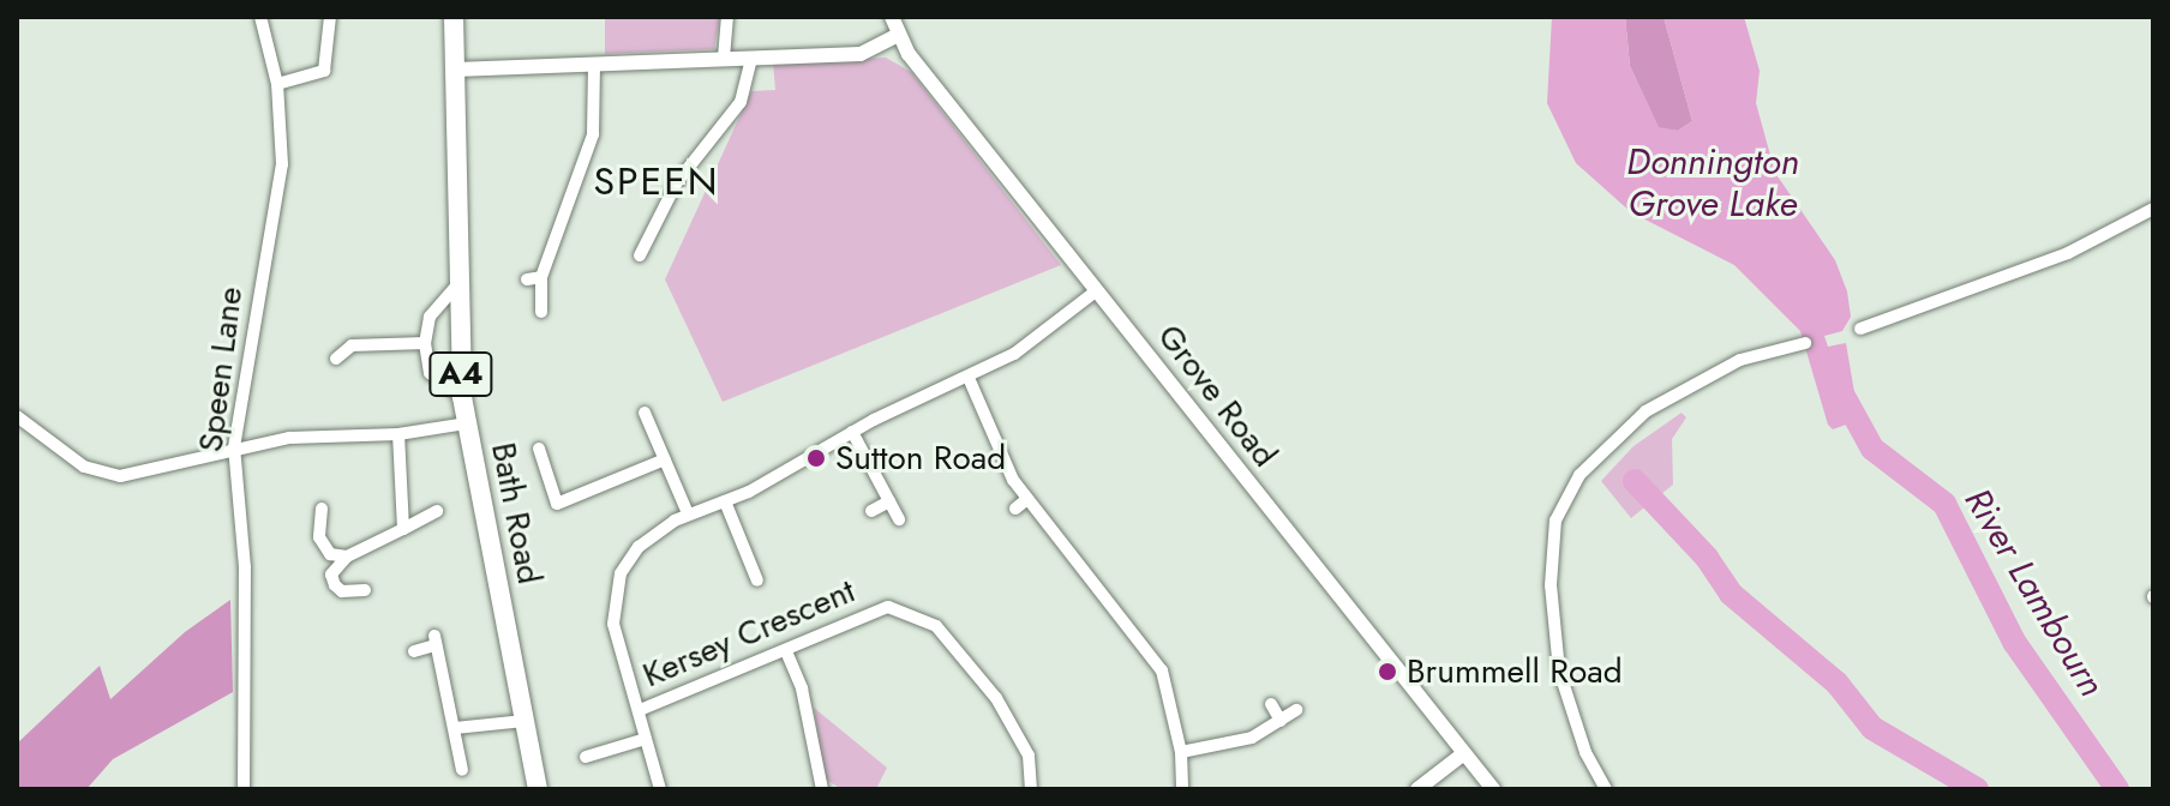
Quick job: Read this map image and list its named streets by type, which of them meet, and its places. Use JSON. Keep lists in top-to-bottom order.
{
  "streets": {
    "main road": ["A4", "Bath Road"],
    "street": ["Speen Lane", "Grove Road", "Kersey Crescent"]
  },
  "districts": ["SPEEN"],
  "water": ["Donnington Grove Lake", "River Lambourn"],
  "places": ["Sutton Road", "Brummell Road"]
}
